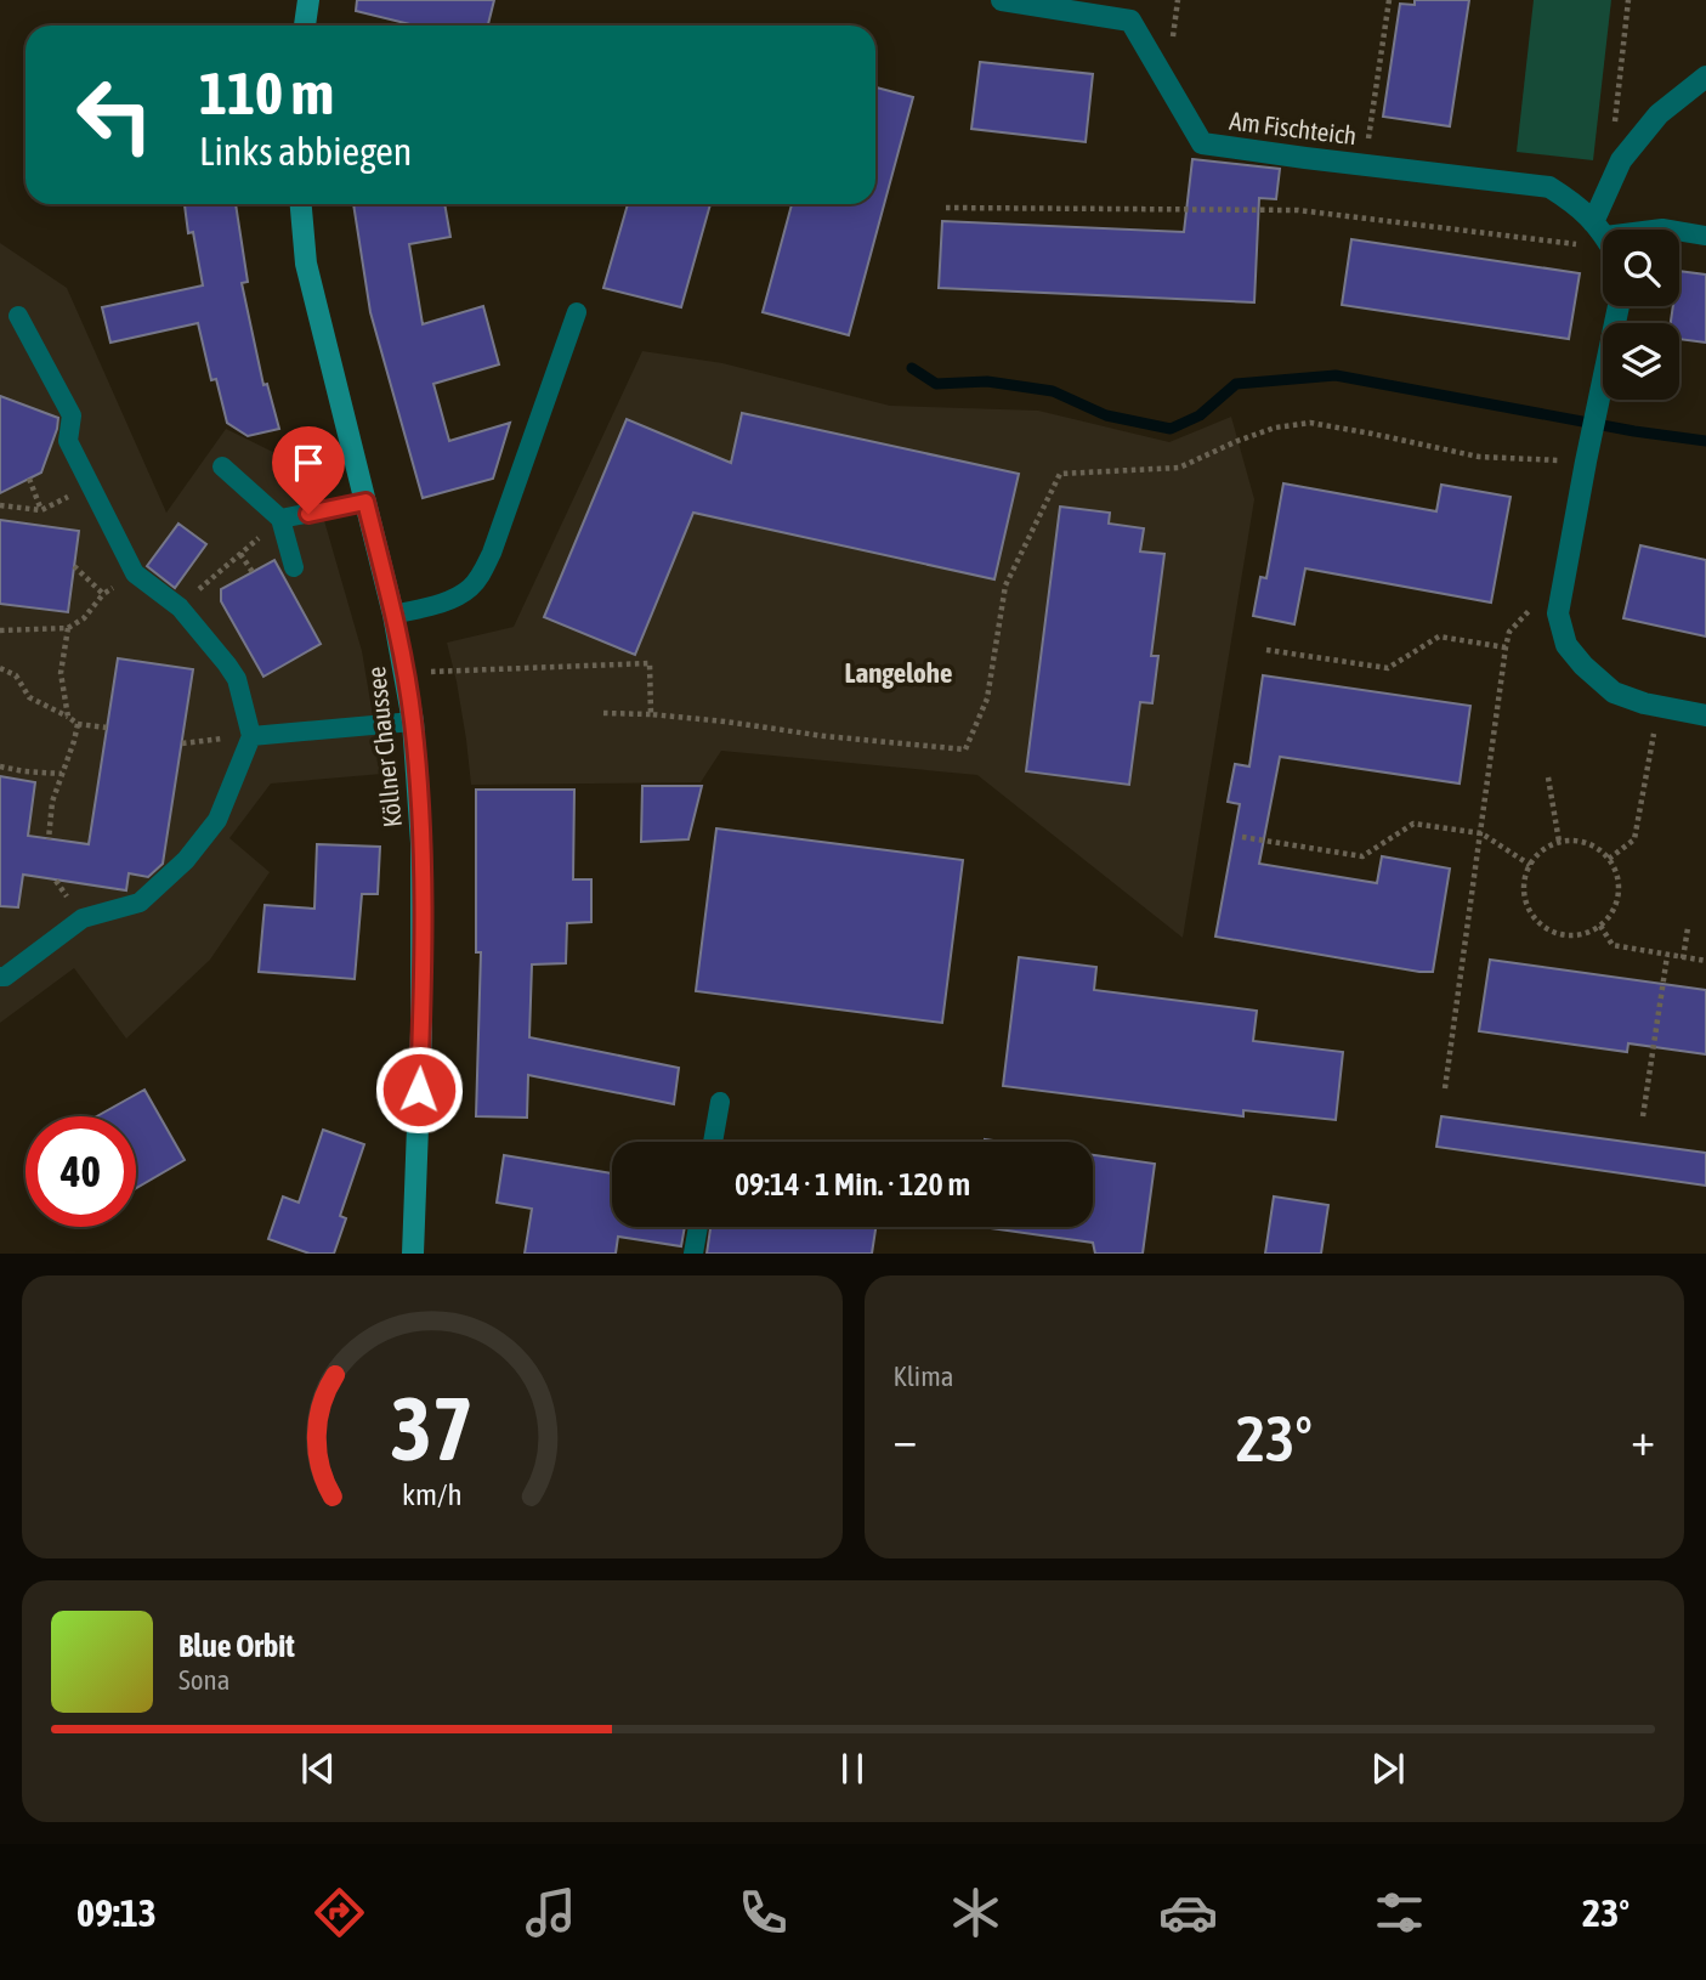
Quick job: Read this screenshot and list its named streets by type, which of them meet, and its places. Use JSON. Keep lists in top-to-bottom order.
{
  "streets": {
    "street": ["Am Fischteich", "Köllner Chaussee"]
  },
  "districts": ["Langelohe"],
  "page": {
    "turn": ["110 m", "Links abbiegen"],
    "limit": "40",
    "trip": "09:14 · 1 Min. · 120 m",
    "tile": "Klima",
    "heat": ["−", "23°", "+"],
    "song": ["Blue Orbit", "Sona"],
    "tabs": ["09:13", "23°"],
    "gauge": ["37", "km/h"]
  }
}
